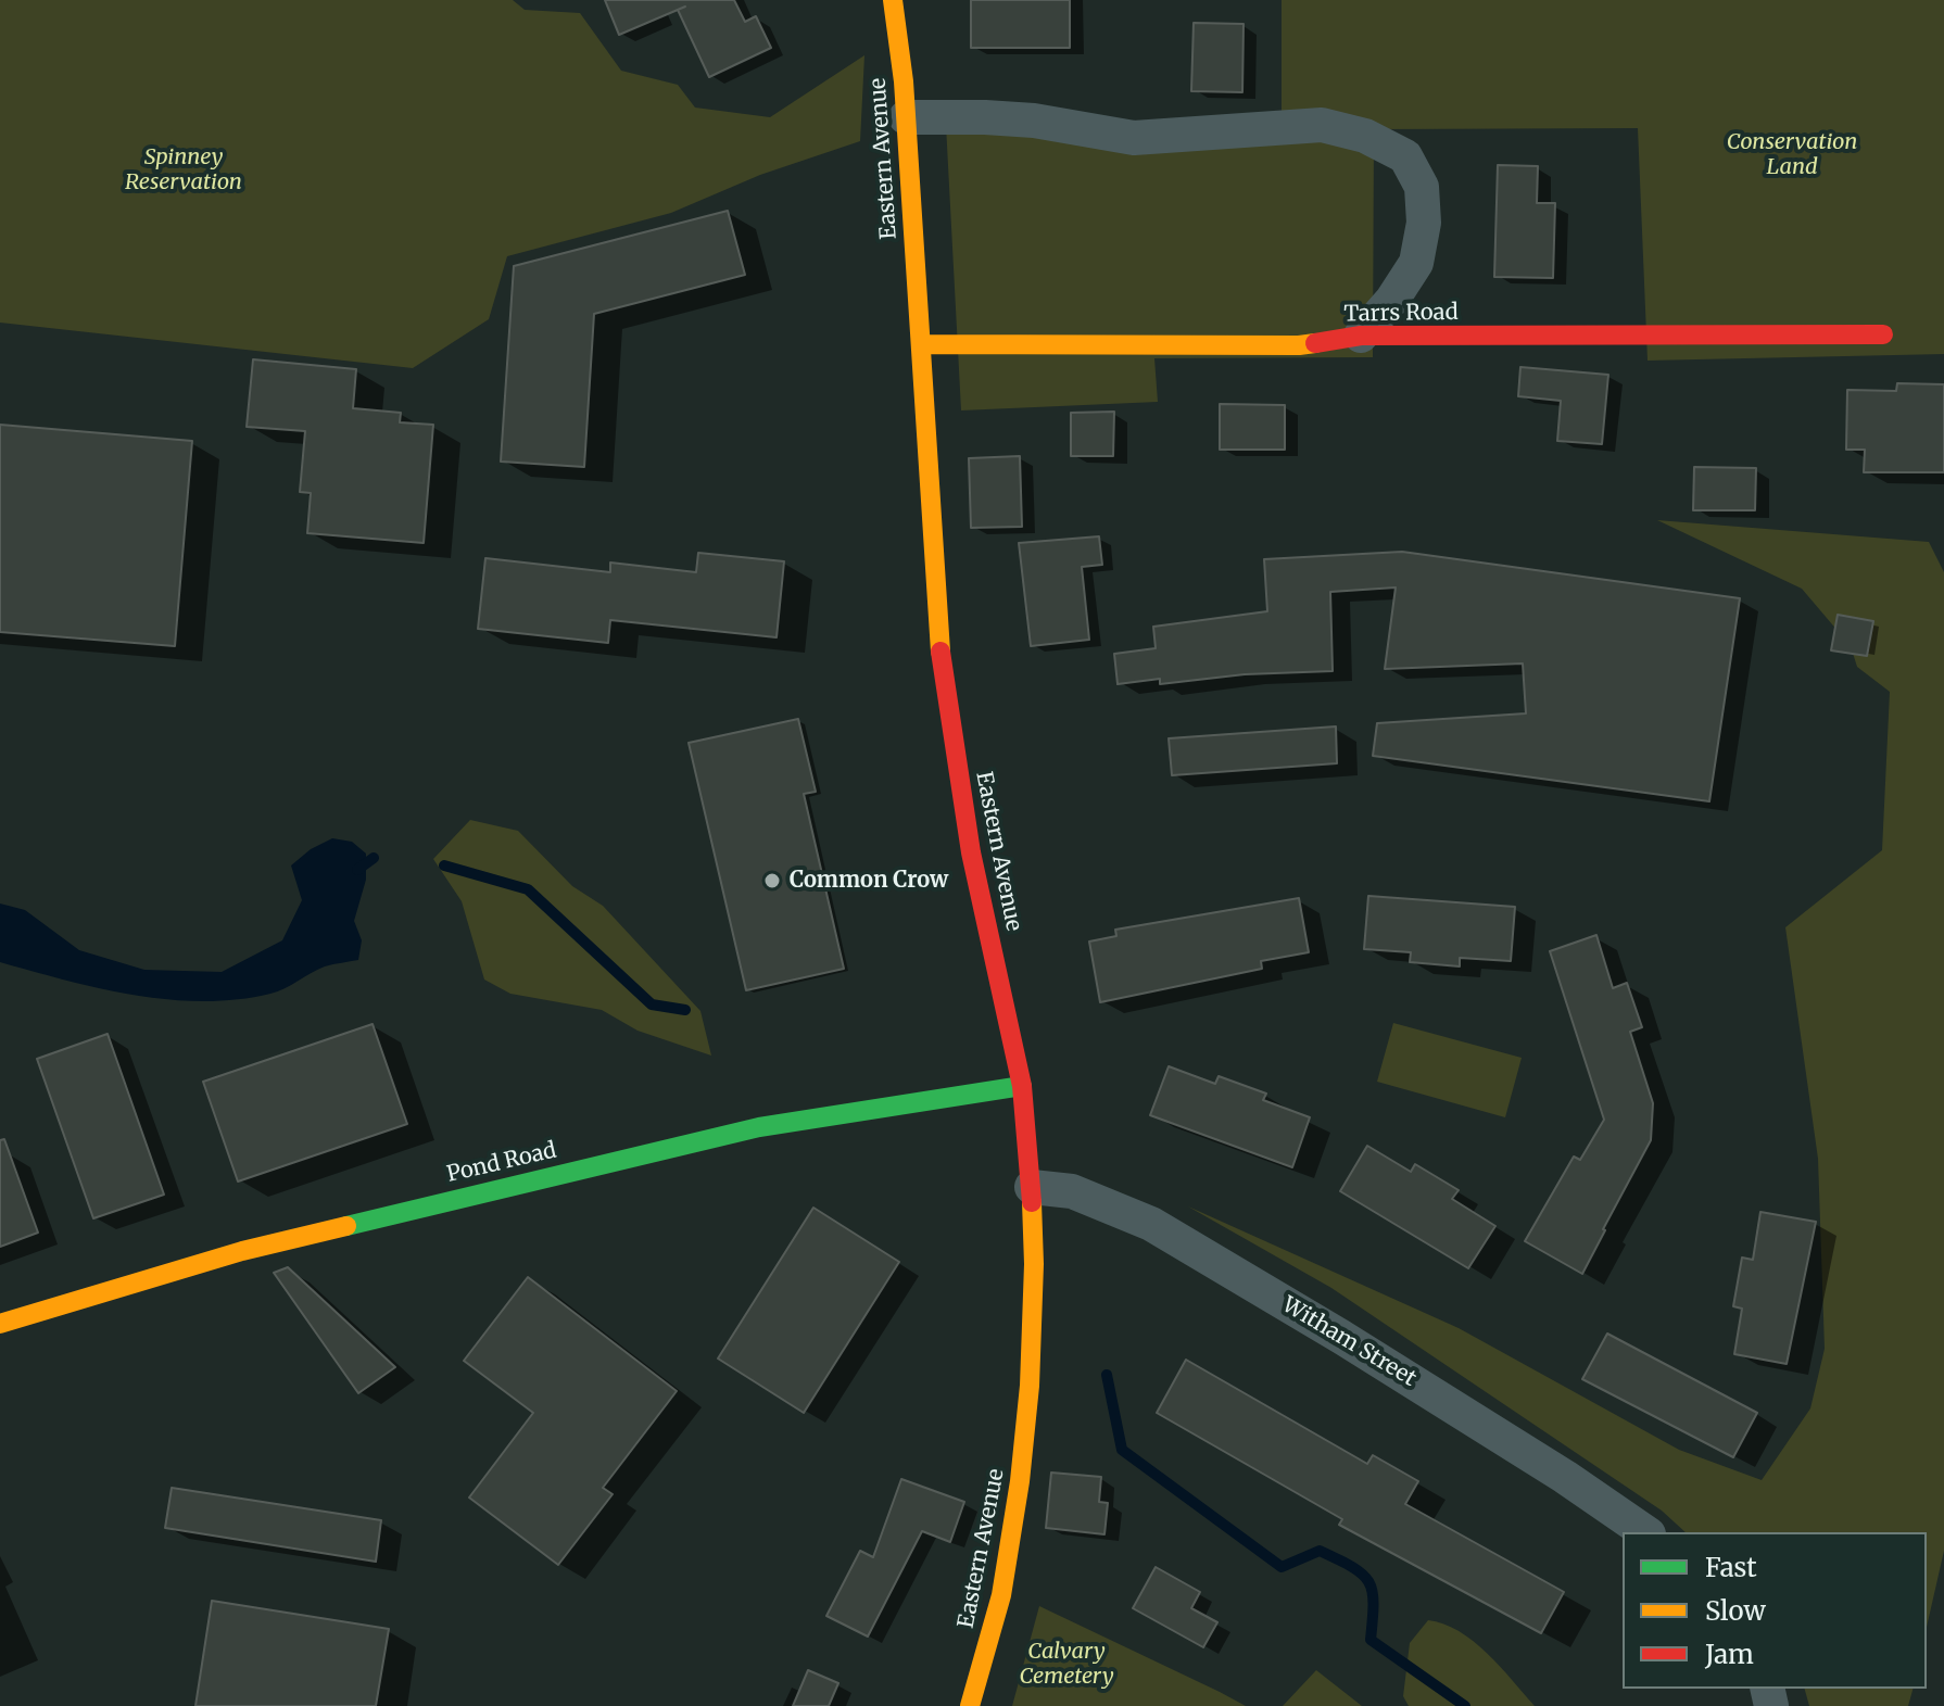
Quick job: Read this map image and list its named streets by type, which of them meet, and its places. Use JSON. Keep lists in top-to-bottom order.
{
  "streets": {
    "street": [
      "Eastern Avenue",
      "Tarrs Road",
      "Pond Road",
      "Witham Street"
    ]
  },
  "crossings": [
    ["Eastern Avenue", "Tarrs Road"],
    ["Eastern Avenue", "Pond Road"],
    ["Eastern Avenue", "Witham Street"]
  ],
  "parks": ["Conservation Land", "Spinney Reservation", "Calvary Cemetery"],
  "places": ["Common Crow"],
  "legend": ["Fast", "Slow", "Jam"]
}
